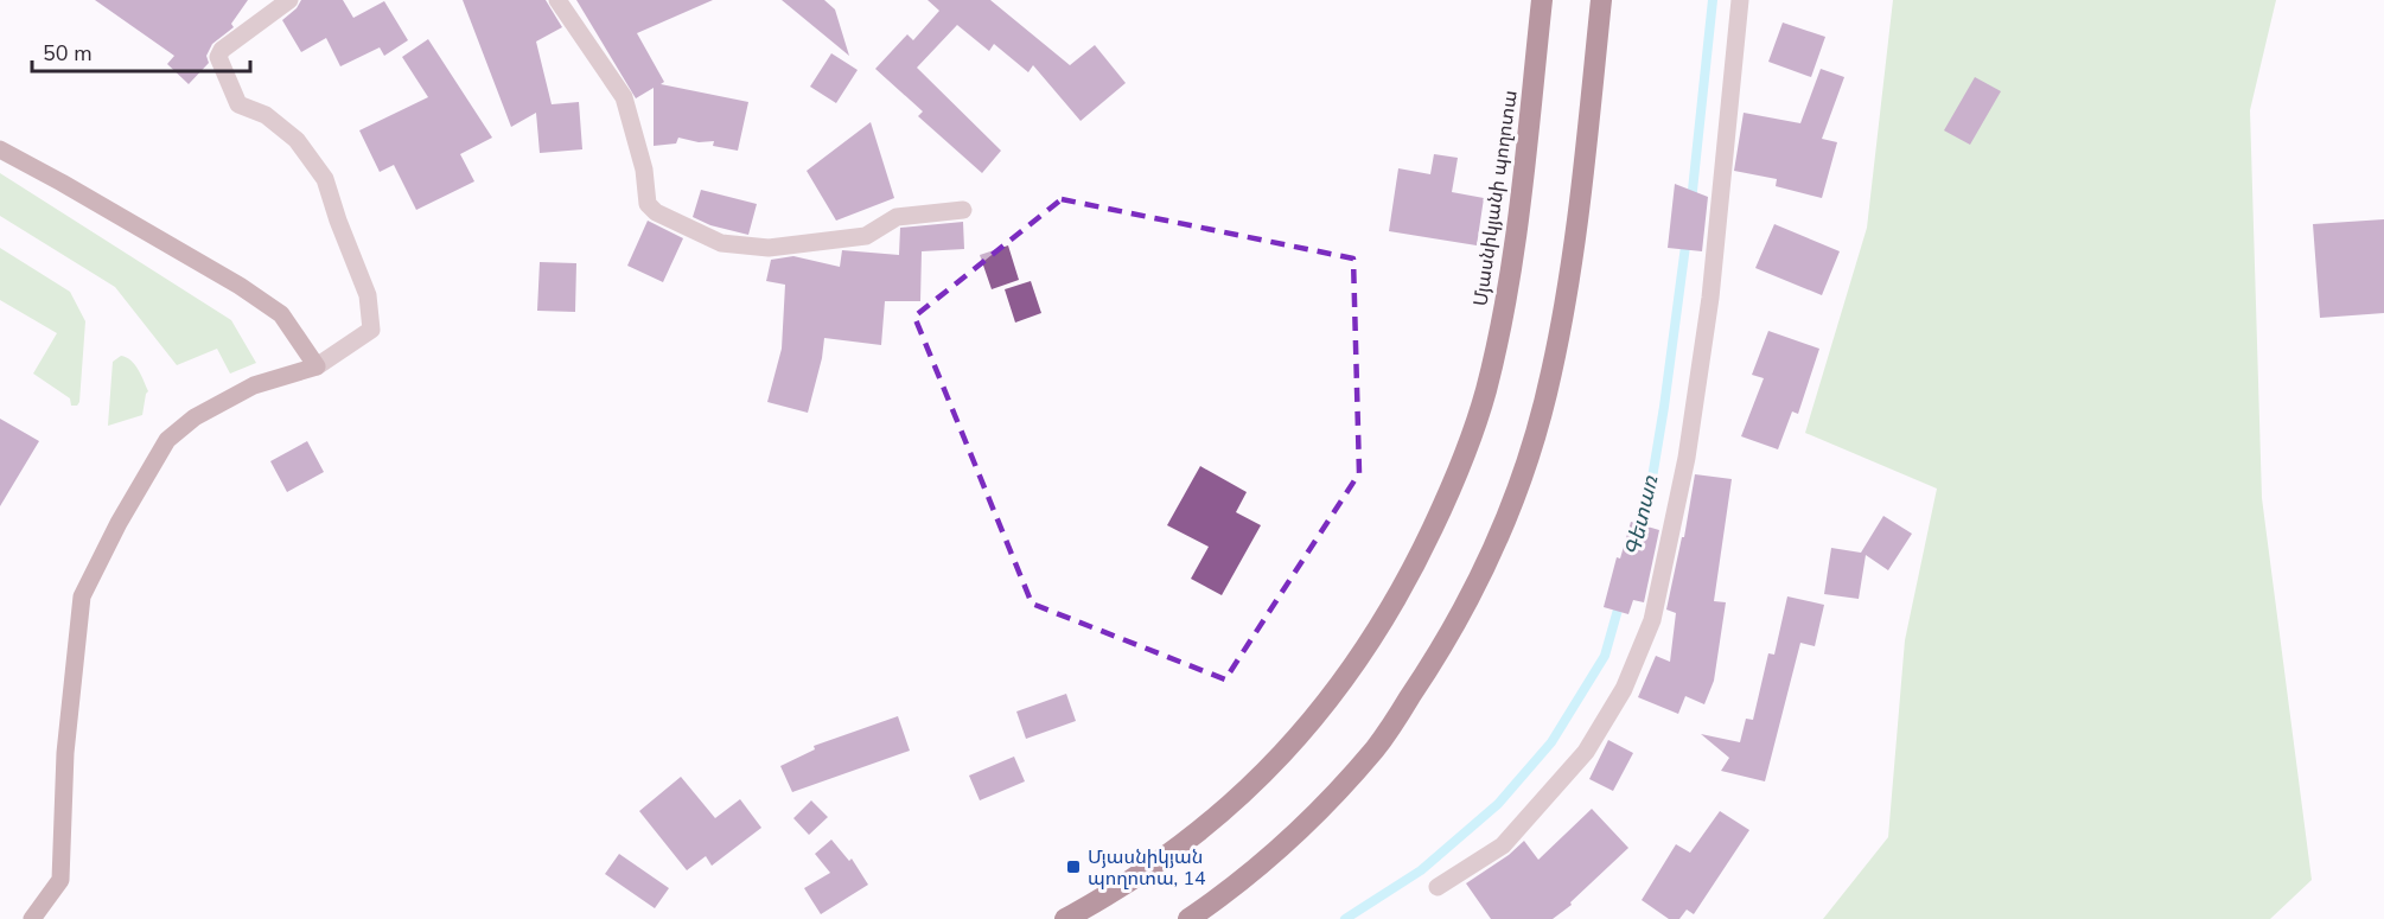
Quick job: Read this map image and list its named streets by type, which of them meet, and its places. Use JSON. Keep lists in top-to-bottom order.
{
  "streets": {
    "highway": ["Մյասնիկյանի պողոտա"]
  },
  "water": ["Գետառ"],
  "places": {
    "transit": ["Մյասնիկյան պողոտա, 14"]
  },
  "scale_bar": "50 m"
}
